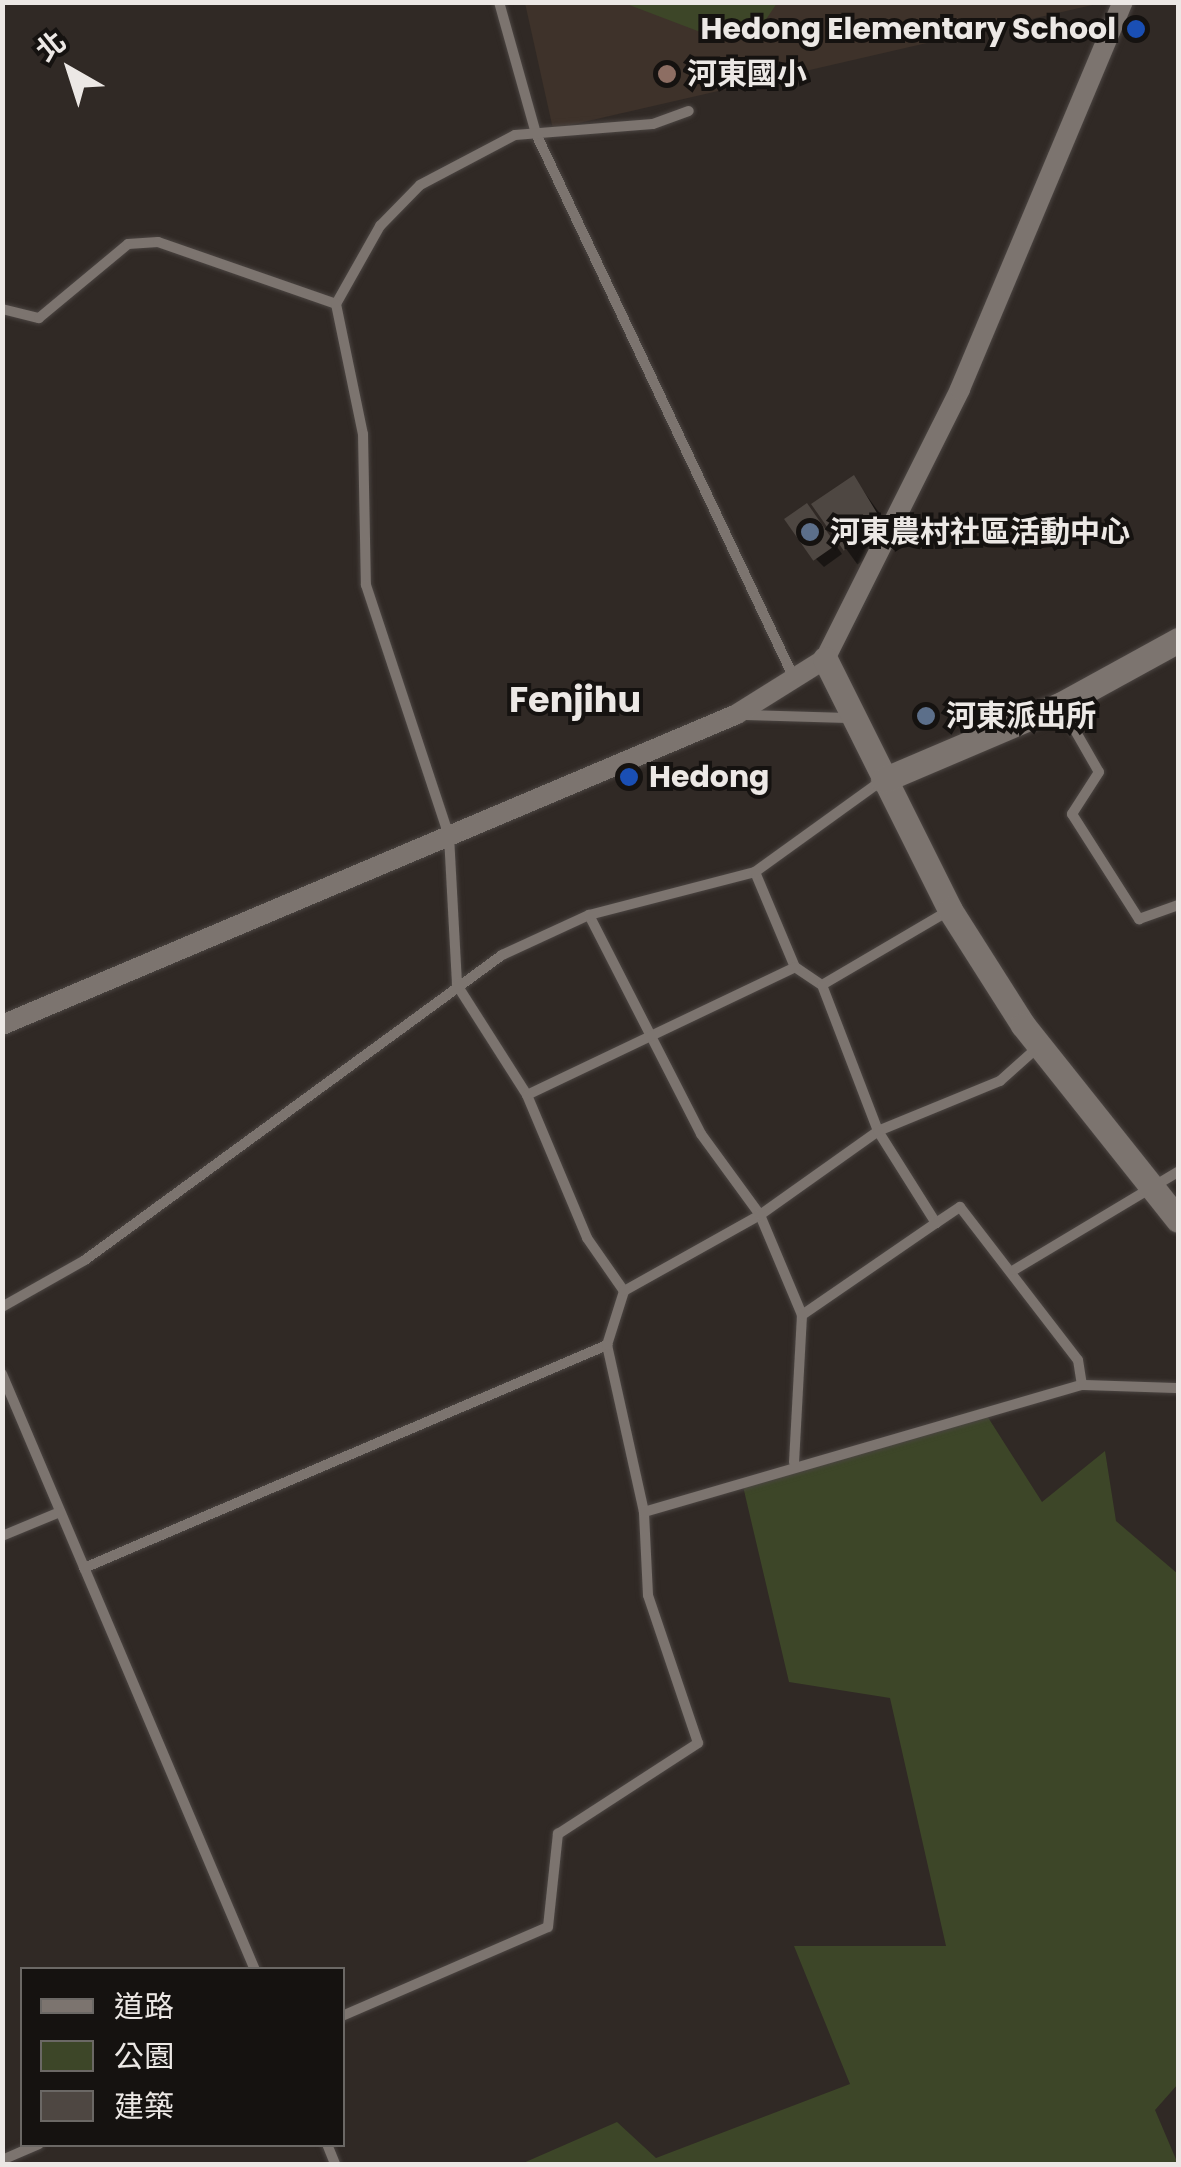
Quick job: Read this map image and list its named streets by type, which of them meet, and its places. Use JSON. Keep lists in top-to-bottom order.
{
  "districts": ["Fenjihu"],
  "places": [
    "Hedong Elementary School",
    "河東國小",
    "河東農村社區活動中心",
    "河東派出所",
    "Hedong"
  ],
  "legend": ["道路", "公園", "建築"],
  "north": "top left"
}
